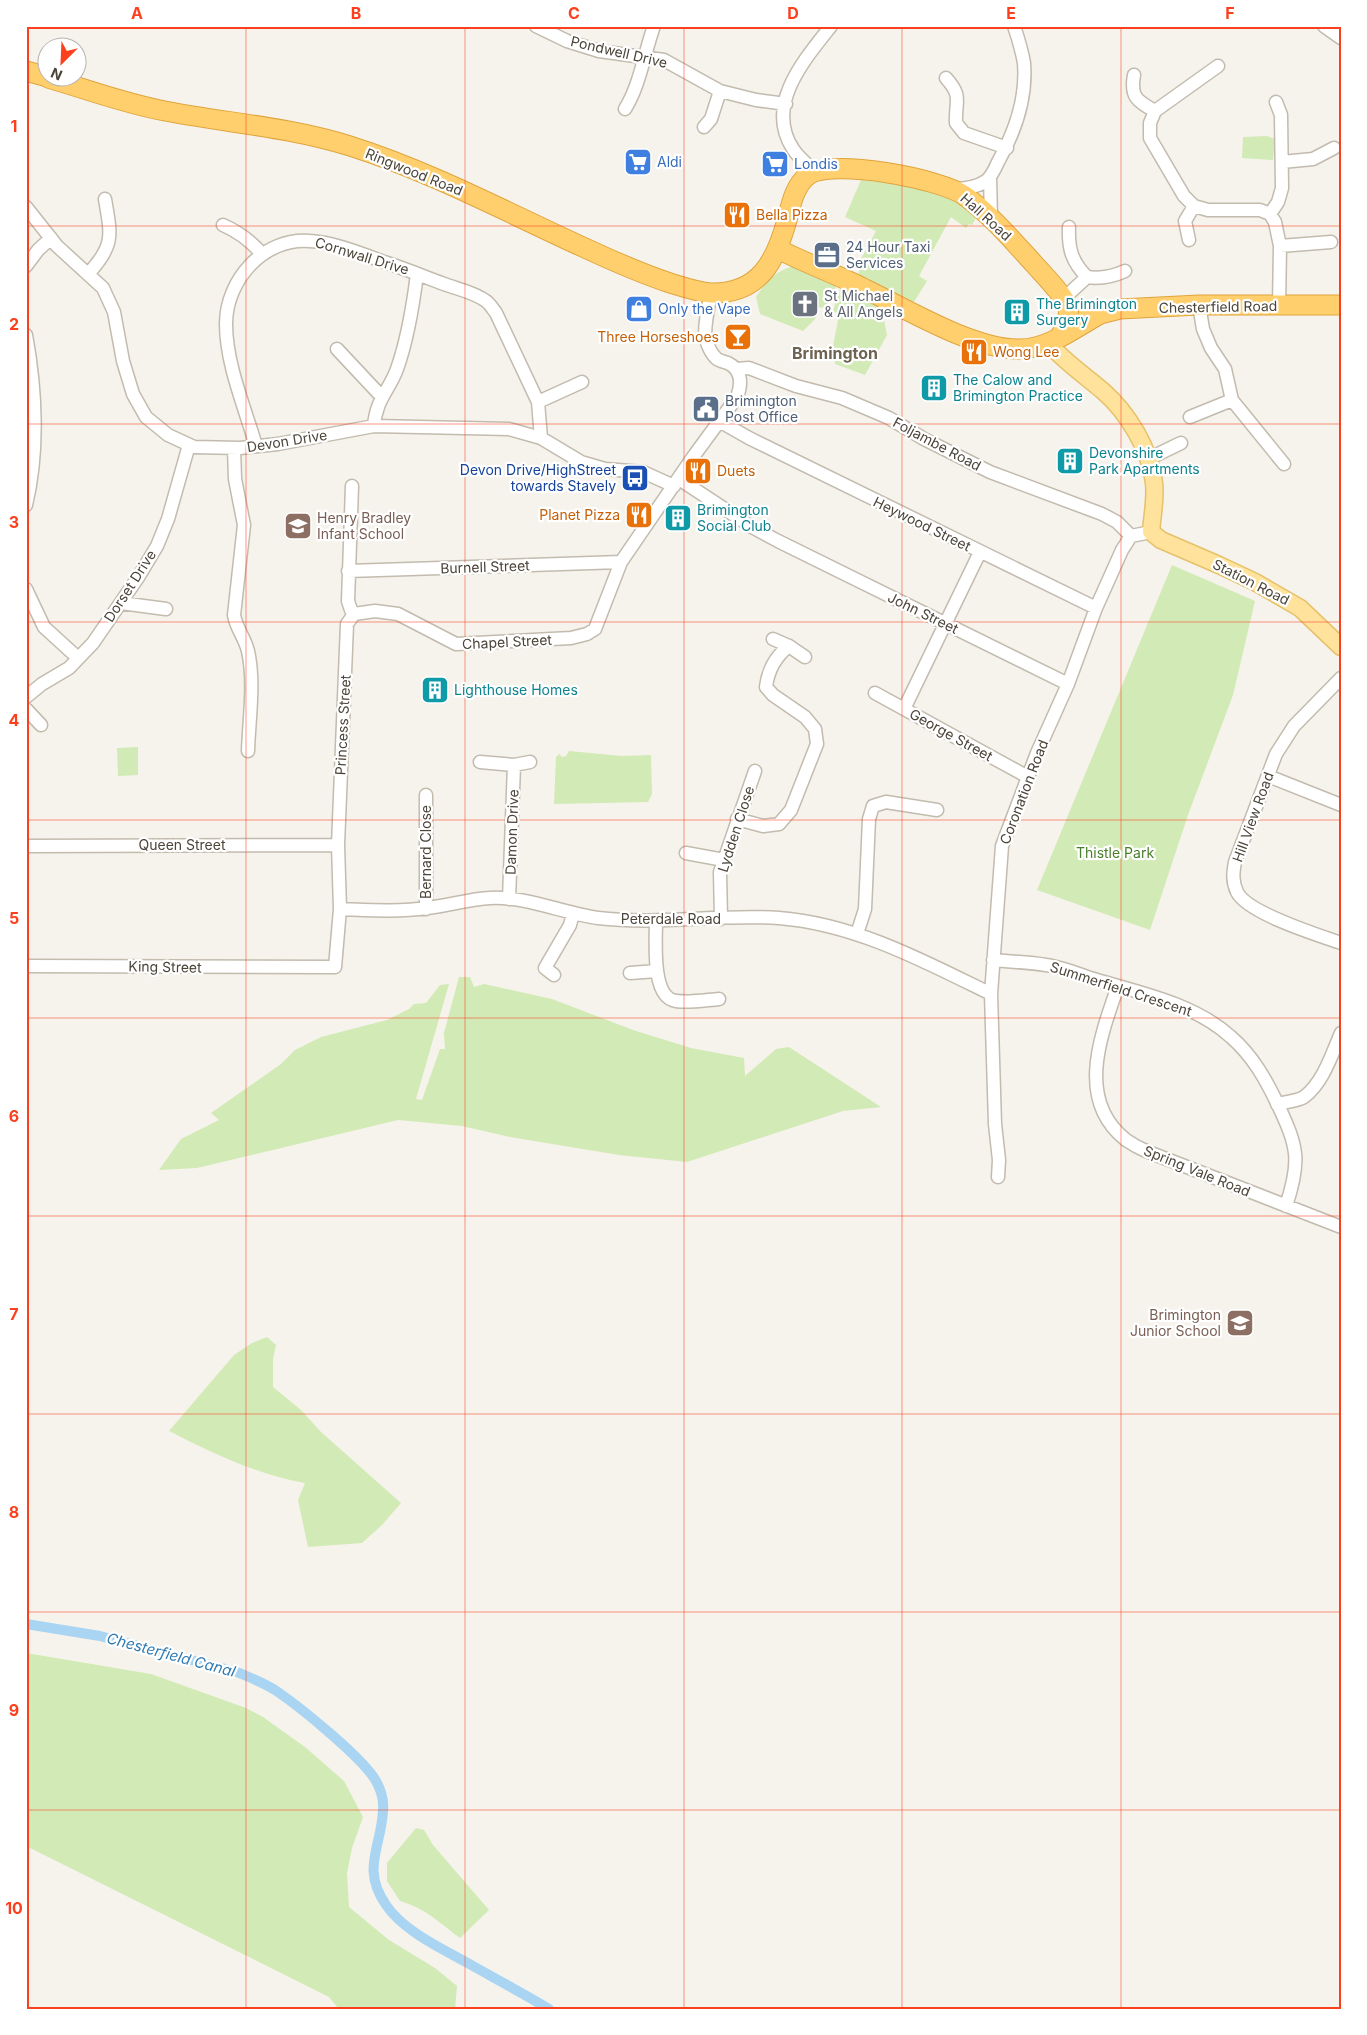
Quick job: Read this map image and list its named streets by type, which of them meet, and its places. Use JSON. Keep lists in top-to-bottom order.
{
  "streets": {
    "highway": ["Ringwood Road", "Hall Road", "Chesterfield Road"],
    "main road": ["Station Road"],
    "street": [
      "Pondwell Drive",
      "Cornwall Drive",
      "Devon Drive",
      "Foljambe Road",
      "Heywood Street",
      "Burnell Street",
      "Dorset Drive",
      "John Street",
      "Chapel Street",
      "Princess Street",
      "George Street",
      "Coronation Road",
      "Hill View Road",
      "Lydden Close",
      "Damon Drive",
      "Queen Street",
      "Bernard Close",
      "Peterdale Road",
      "King Street",
      "Summerfield Crescent",
      "Spring Vale Road"
    ]
  },
  "crossings": [
    ["Ringwood Road", "Hall Road"],
    ["Hall Road", "Chesterfield Road"],
    ["Cornwall Drive", "Devon Drive"],
    ["Devon Drive", "Dorset Drive"],
    ["Devon Drive", "John Street"],
    ["Devon Drive", "Chapel Street"],
    ["Foljambe Road", "Chapel Street"],
    ["Foljambe Road", "Coronation Road"],
    ["Heywood Street", "Chapel Street"],
    ["Heywood Street", "Coronation Road"],
    ["Burnell Street", "Chapel Street"],
    ["John Street", "Chapel Street"],
    ["John Street", "Coronation Road"],
    ["Chapel Street", "Princess Street"],
    ["Princess Street", "Queen Street"],
    ["Princess Street", "Peterdale Road"],
    ["Princess Street", "King Street"],
    ["George Street", "Coronation Road"],
    ["Coronation Road", "Peterdale Road"],
    ["Coronation Road", "Summerfield Crescent"],
    ["Lydden Close", "Peterdale Road"],
    ["Damon Drive", "Peterdale Road"],
    ["Bernard Close", "Peterdale Road"],
    ["Summerfield Crescent", "Spring Vale Road"]
  ],
  "districts": ["Brimington"],
  "water": ["Chesterfield Canal"],
  "parks": ["Thistle Park"],
  "places": {
    "supermarket": ["Aldi", "Londis"],
    "restaurant": [
      "Bella Pizza",
      "Wong Lee",
      "Duets",
      "Planet Pizza"
    ],
    "office": ["24 Hour Taxi Services"],
    "church": ["St Michael & All Angels"],
    "shop": ["Only the Vape"],
    "building": [
      "The Brimington Surgery",
      "The Calow and Brimington Practice",
      "Devonshire Park Apartments",
      "Brimington Social Club",
      "Lighthouse Homes"
    ],
    "bar": ["Three Horseshoes"],
    "public building": ["Brimington Post Office"],
    "bus stop": ["Devon Drive/HighStreet towards Stavely"],
    "school or university": ["Henry Bradley Infant School", "Brimington Junior School"]
  },
  "north": "bottom left",
  "grid": {
    "columns": [
      "A",
      "B",
      "C",
      "D",
      "E",
      "F"
    ],
    "rows": [
      "1",
      "2",
      "3",
      "4",
      "5",
      "6",
      "7",
      "8",
      "9",
      "10"
    ]
  }
}
